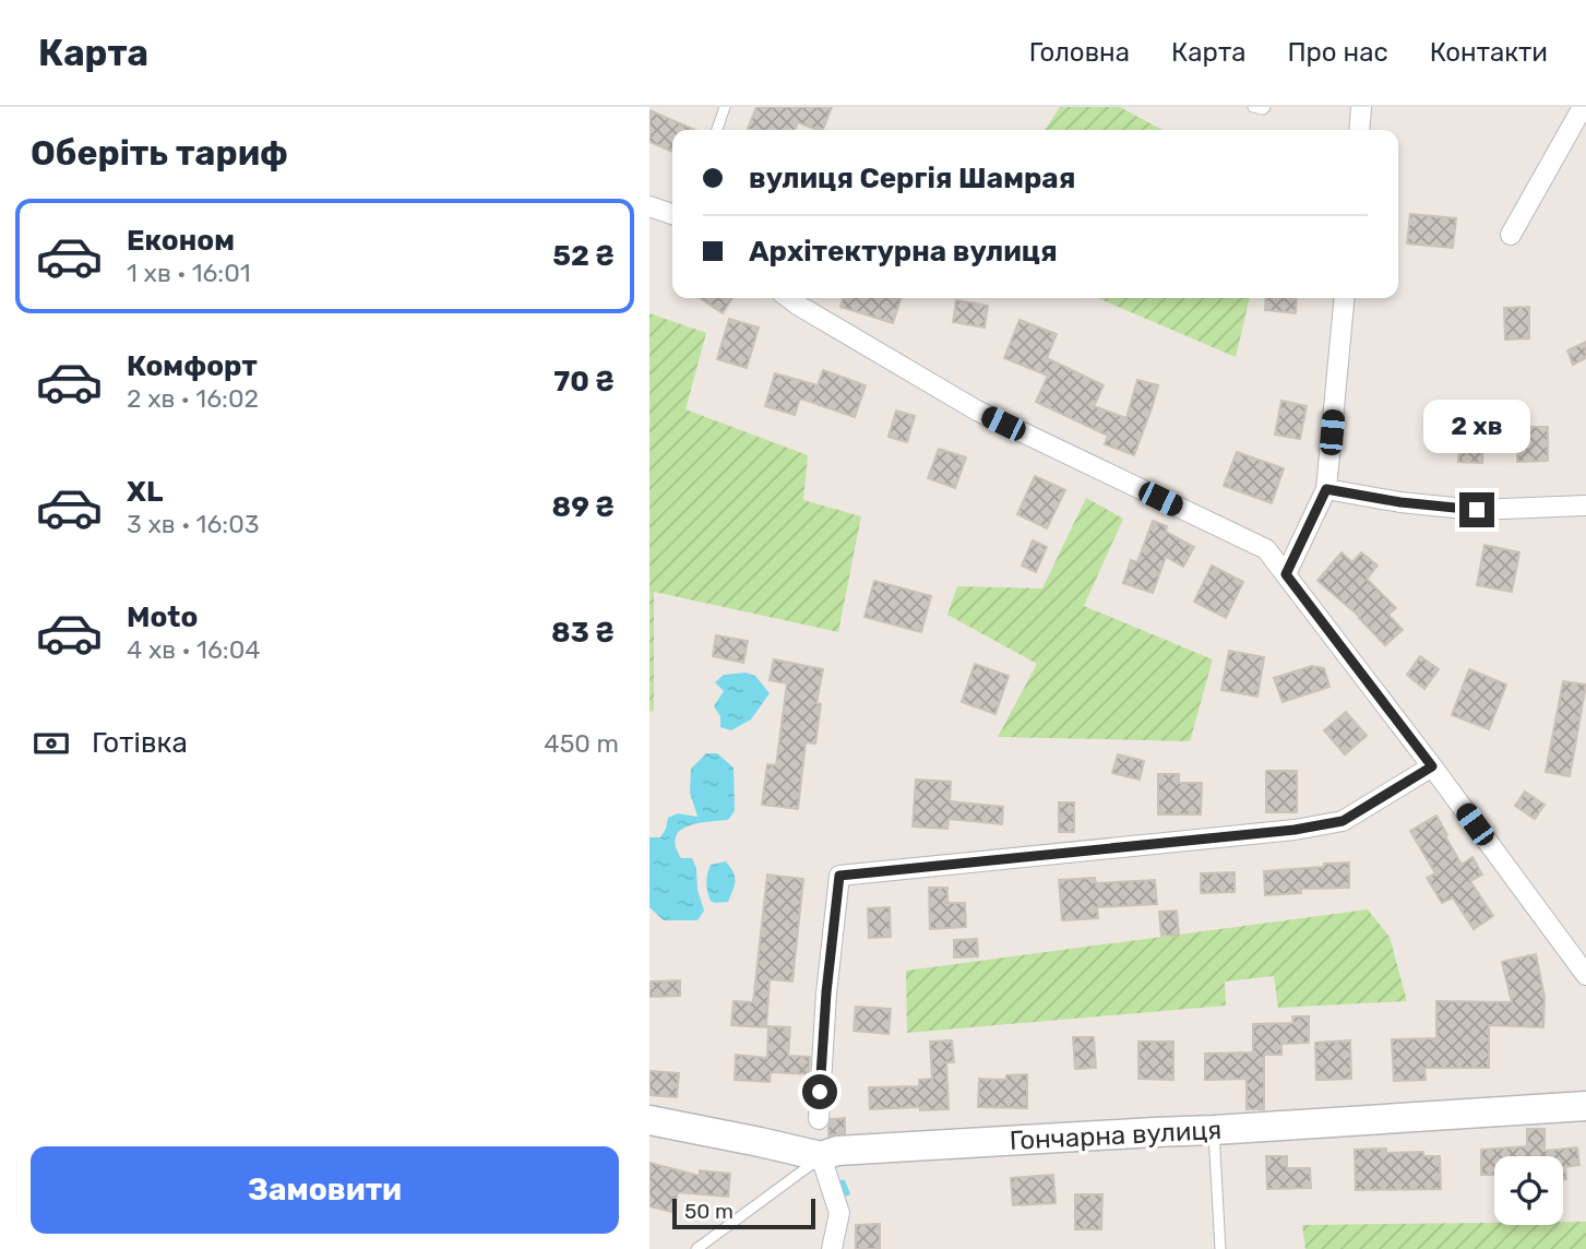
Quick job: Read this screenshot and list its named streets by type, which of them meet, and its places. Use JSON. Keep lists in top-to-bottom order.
{
  "streets": {
    "street": ["Гончарна вулиця"]
  },
  "scale_bar": "50 m",
  "page": {
    "header": "Карта",
    "nav": [
      "Головна",
      "Карта",
      "Про нас",
      "Контакти"
    ],
    "heading": "Оберіть тариф",
    "banner": ["вулиця Сергія Шамрая", "Архітектурна вулиця"],
    "list": [
      {
        "name": "Економ",
        "note": "1 хв · 16:01",
        "value": "52 ₴"
      },
      {
        "name": "Комфорт",
        "note": "2 хв · 16:02",
        "value": "70 ₴"
      },
      {
        "name": "XL",
        "note": "3 хв · 16:03",
        "value": "89 ₴"
      },
      {
        "name": "Moto",
        "note": "4 хв · 16:04",
        "value": "83 ₴"
      }
    ],
    "bubble": "2 хв",
    "pay": ["Готівка", "450 m"],
    "buttons": "Замовити",
    "scale": "50 m"
  }
}
